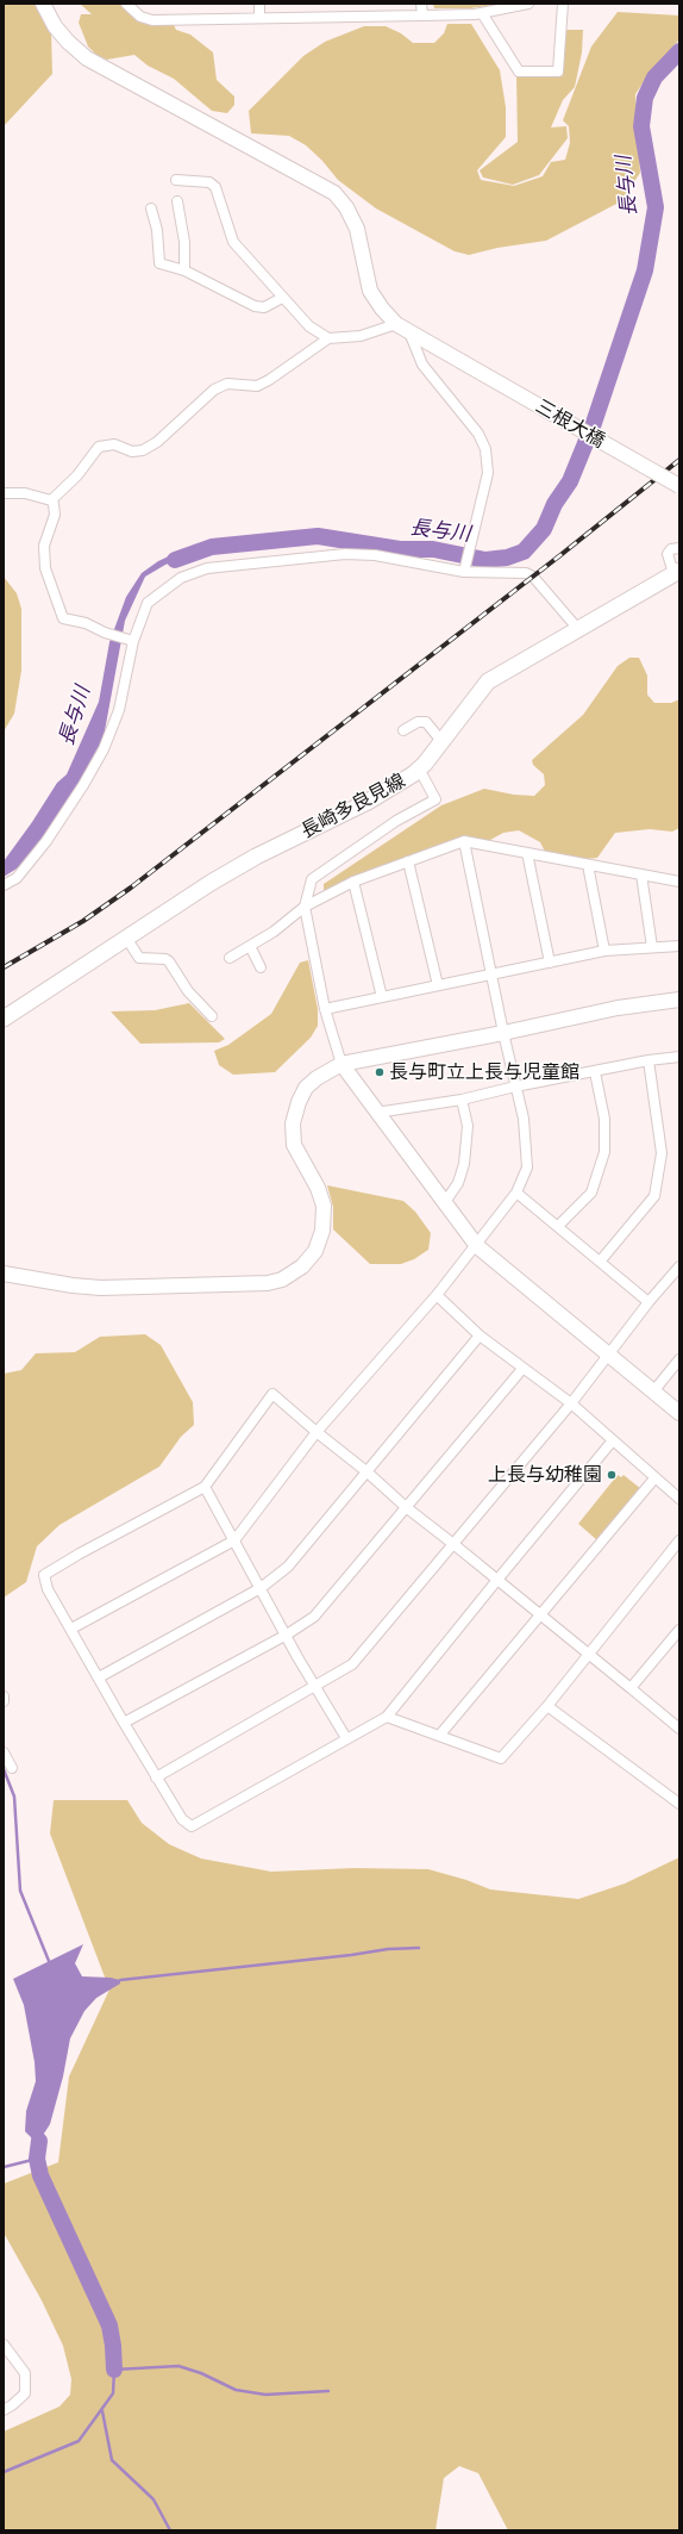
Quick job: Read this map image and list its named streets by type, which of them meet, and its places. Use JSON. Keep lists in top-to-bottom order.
{
  "streets": {
    "main road": ["長崎多良見線"],
    "street": ["三根大橋"]
  },
  "water": ["長与川"],
  "places": ["長与町立上長与児童館", "上長与幼稚園"]
}
